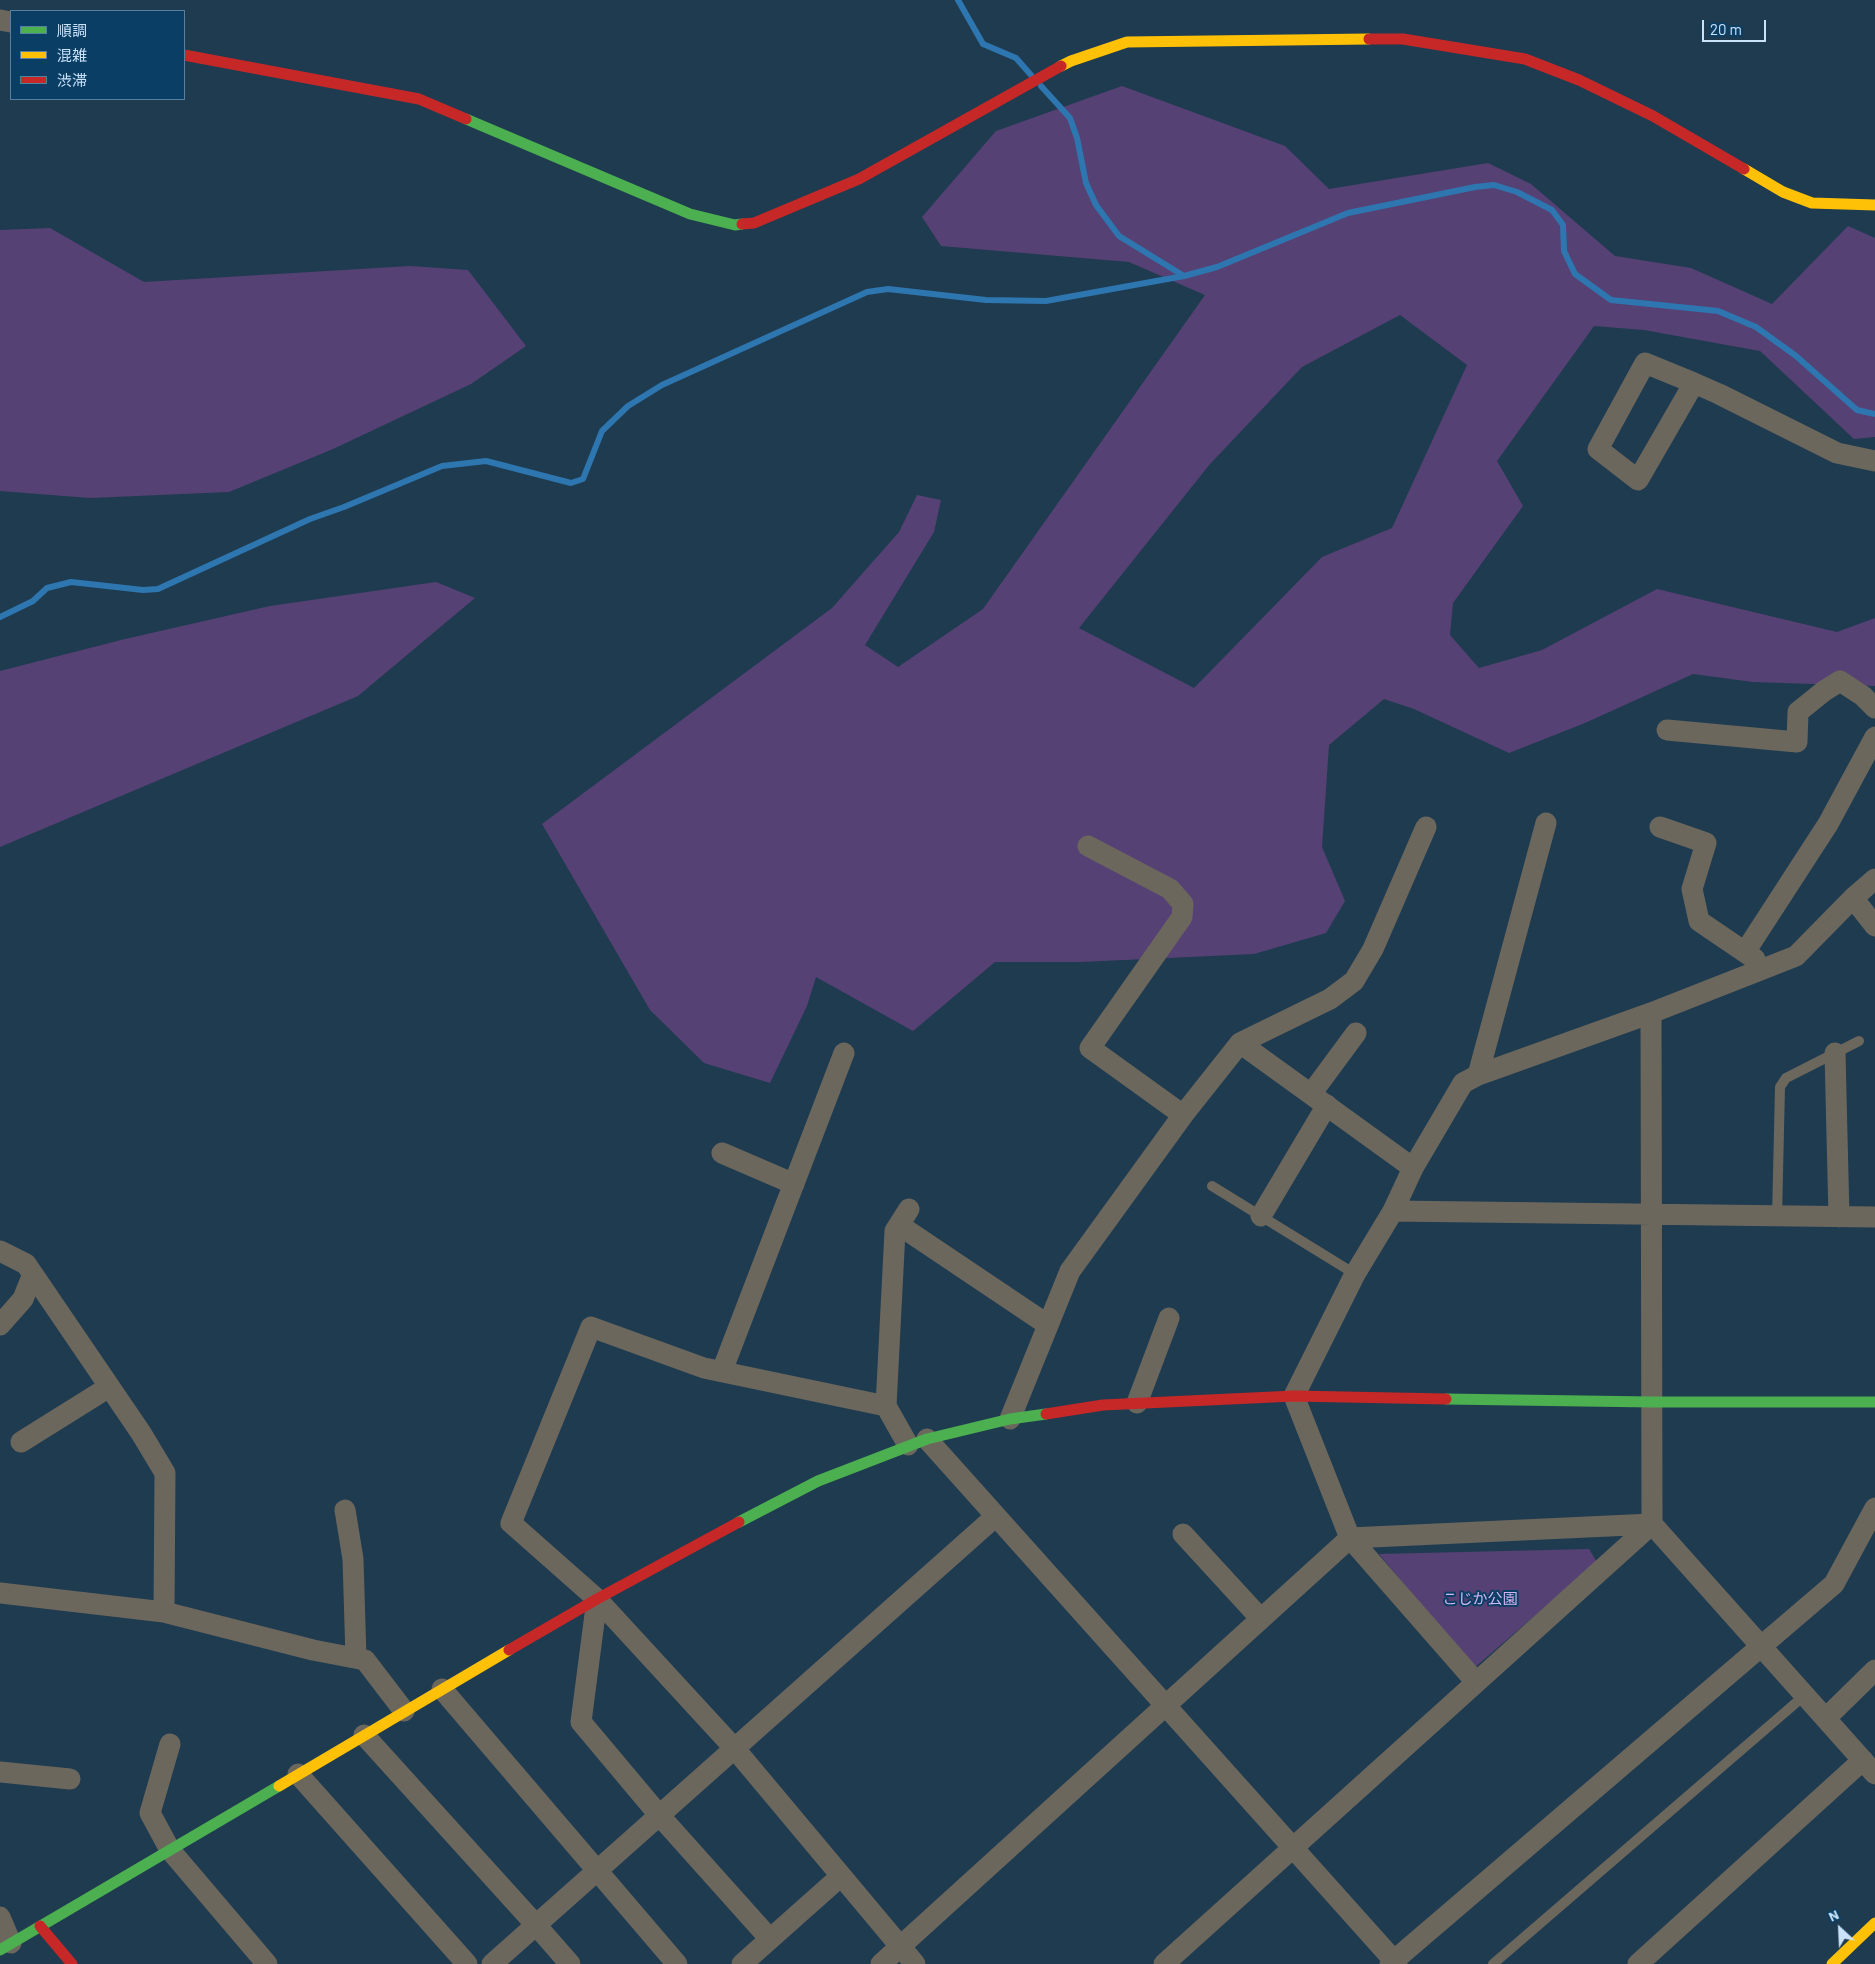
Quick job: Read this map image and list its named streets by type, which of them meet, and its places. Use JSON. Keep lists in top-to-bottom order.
{
  "parks": ["こじか公園"],
  "legend": ["順調", "混雑", "渋滞"],
  "scale_bar": "20 m",
  "north": "top left"
}
